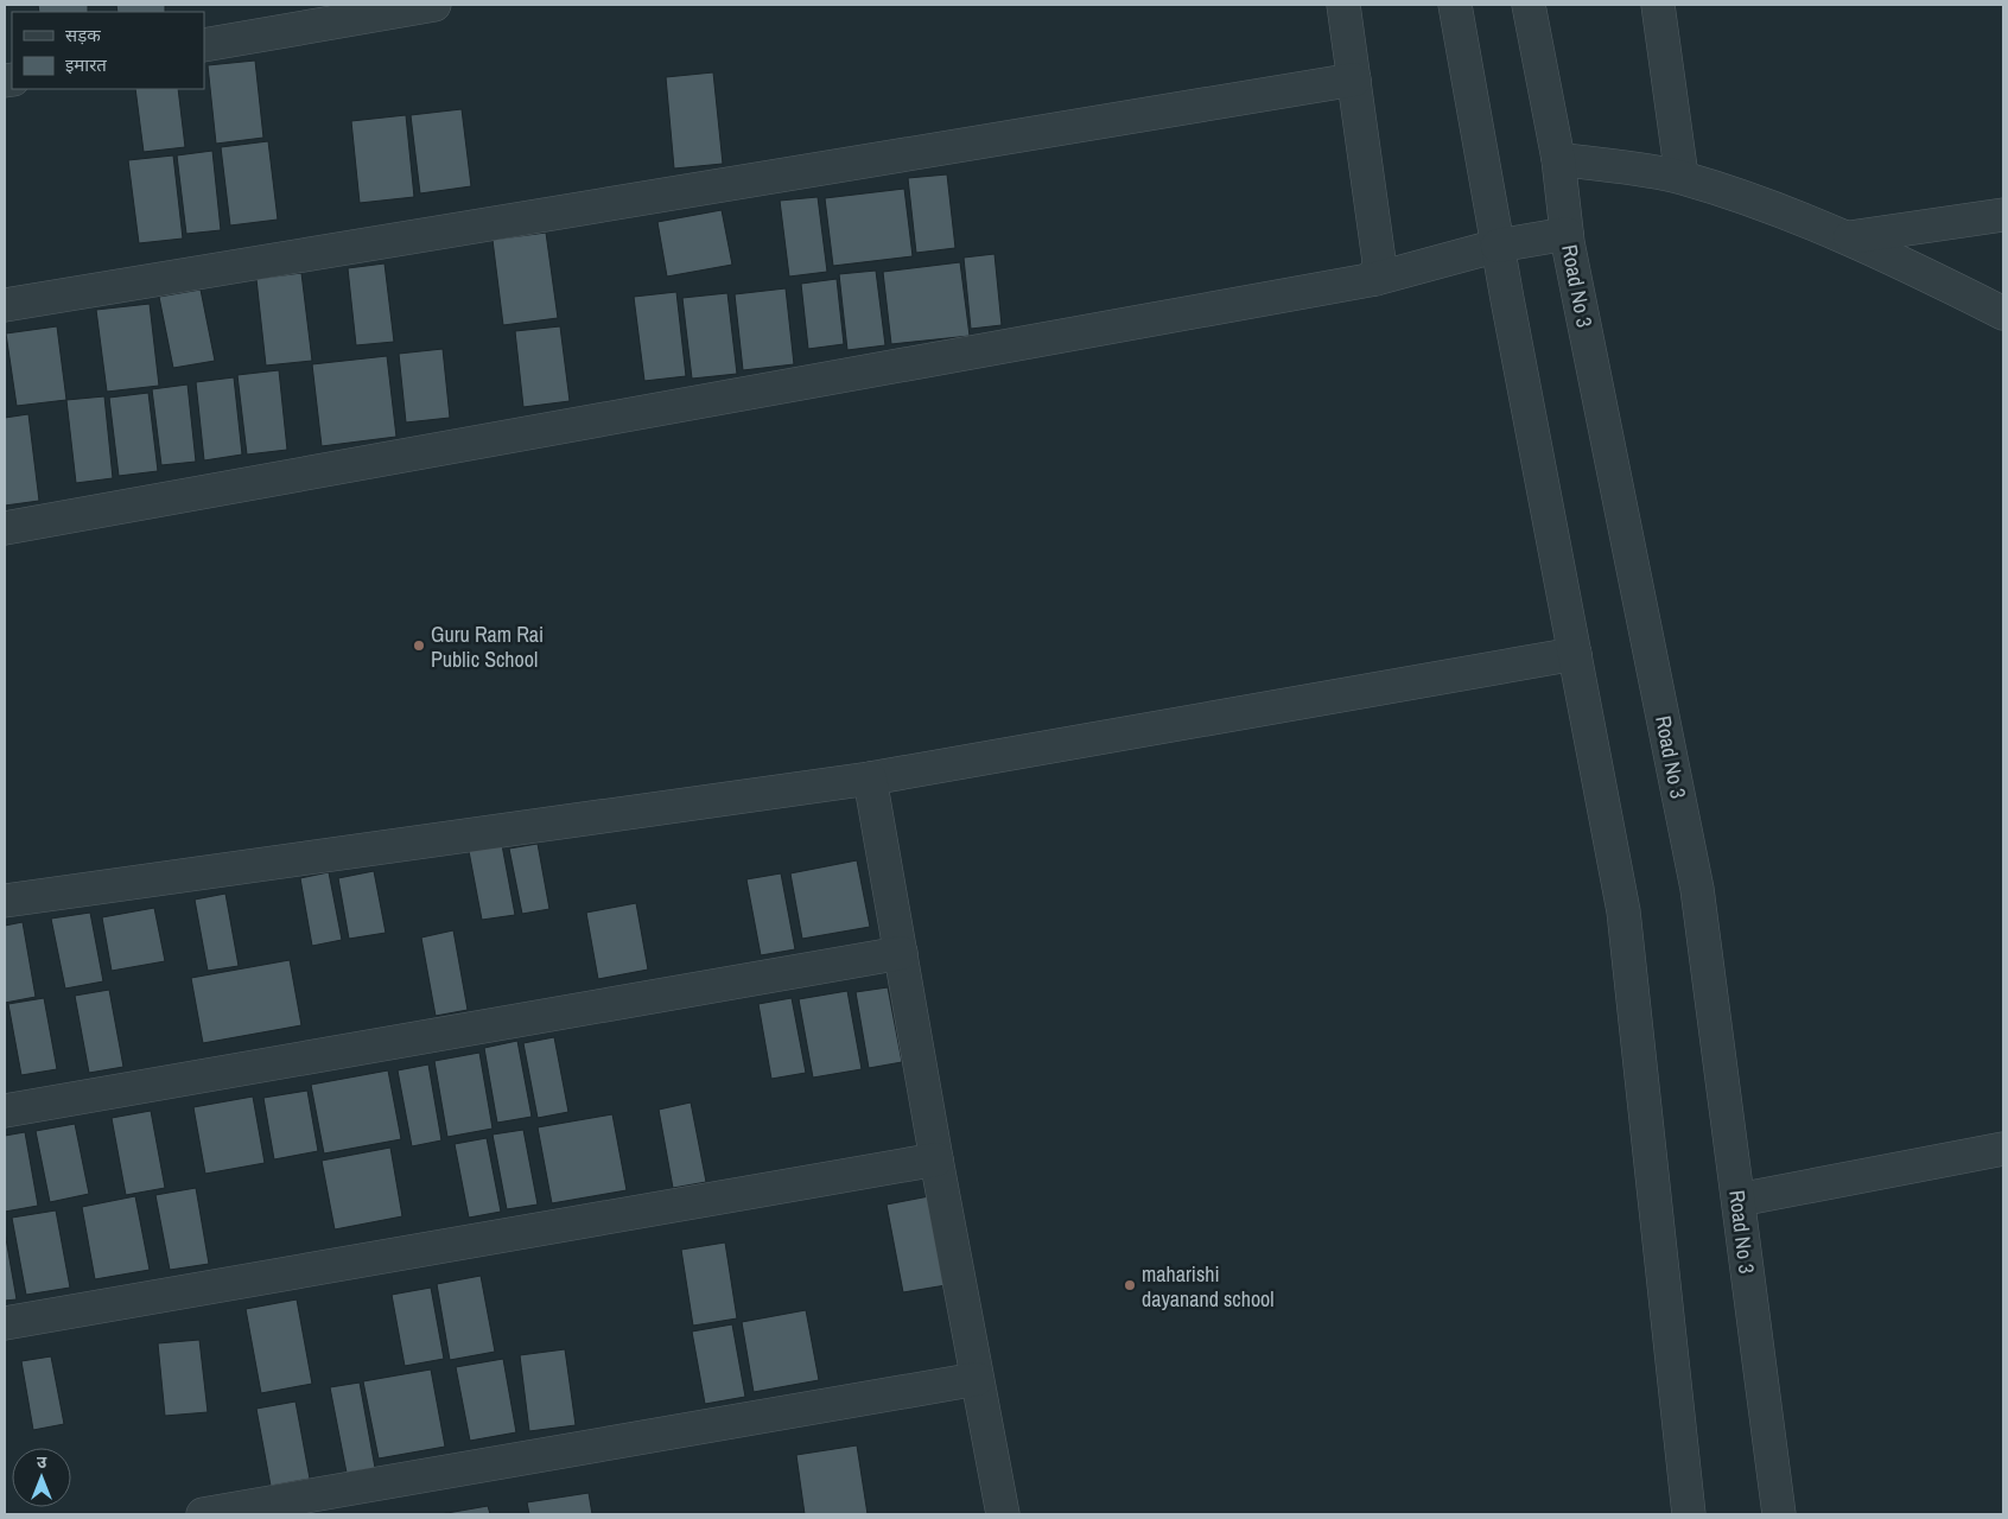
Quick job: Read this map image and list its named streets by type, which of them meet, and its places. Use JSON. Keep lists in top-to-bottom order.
{
  "streets": {
    "street": ["Road No 3"]
  },
  "places": ["Guru Ram Rai Public School", "maharishi dayanand school"],
  "legend": ["सड़क", "इमारत"],
  "north": "top"
}
